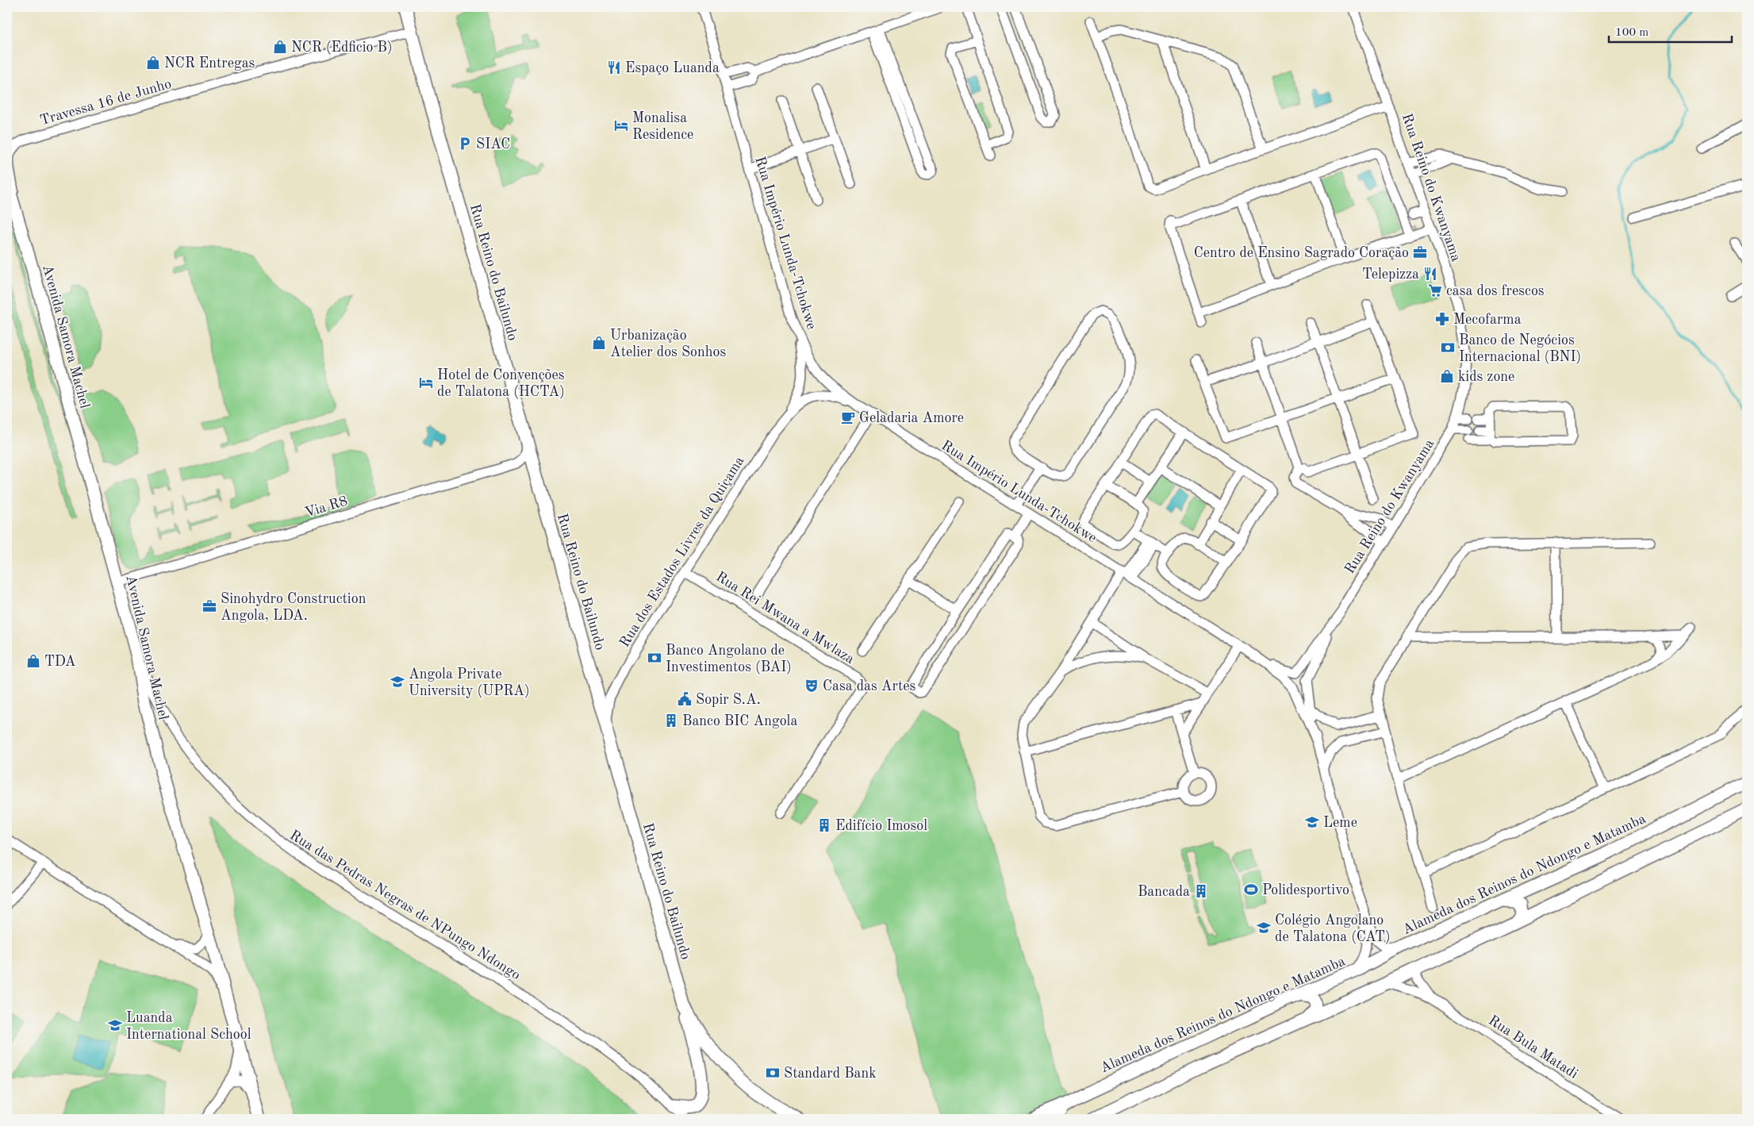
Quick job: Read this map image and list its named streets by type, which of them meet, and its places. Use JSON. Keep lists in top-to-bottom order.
{
  "streets": {
    "main road": ["Rua Reino do Bailundo", "Avenida Samora Machel", "Alameda dos Reinos do Ndongo e Matamba"],
    "street": [
      "Travessa 16 de Junho",
      "Rua Reino do Kwanyama",
      "Rua Império Lunda-Tchokwe",
      "Via R8",
      "Rua dos Estados Livres da Quiçama",
      "Rua Rei Mwana a Mwlaza",
      "Rua das Pedras Negras de NPungo Ndongo",
      "Rua Bula Matadi"
    ]
  },
  "crossings": [
    ["Travessa 16 de Junho", "Rua Reino do Bailundo"],
    ["Travessa 16 de Junho", "Avenida Samora Machel"],
    ["Rua Reino do Kwanyama", "Rua Império Lunda-Tchokwe"],
    ["Rua Império Lunda-Tchokwe", "Rua dos Estados Livres da Quiçama"],
    ["Rua Império Lunda-Tchokwe", "Alameda dos Reinos do Ndongo e Matamba"],
    ["Rua Reino do Bailundo", "Via R8"],
    ["Rua Reino do Bailundo", "Rua dos Estados Livres da Quiçama"],
    ["Avenida Samora Machel", "Via R8"],
    ["Avenida Samora Machel", "Rua das Pedras Negras de NPungo Ndongo"],
    ["Rua dos Estados Livres da Quiçama", "Rua Rei Mwana a Mwlaza"]
  ],
  "places": {
    "shop": [
      "NCR (Edficio B)",
      "NCR Entregas",
      "Urbanização Atelier dos Sonhos",
      "kids zone",
      "TDA"
    ],
    "restaurant": ["Espaço Luanda", "Telepizza"],
    "hotel": ["Monalisa Residence", "Hotel de Convenções de Talatona (HCTA)"],
    "parking": ["SIAC"],
    "office": ["Centro de Ensino Sagrado Coração", "Sinohydro Construction Angola, LDA."],
    "supermarket": ["casa dos frescos"],
    "pharmacy": ["Mecofarma"],
    "bank": ["Banco de Negócios Internacional (BNI)", "Banco Angolano de Investimentos (BAI)", "Standard Bank"],
    "cafe": ["Geladaria Amore"],
    "school or university": [
      "Angola Private University (UPRA)",
      "Leme",
      "Colégio Angolano de Talatona (CAT)",
      "Luanda International School"
    ],
    "theatre": ["Casa das Artes"],
    "public building": ["Sopir S.A."],
    "building": ["Banco BIC Angola", "Edifício Imosol", "Bancada"],
    "sports": ["Polidesportivo"]
  },
  "scale_bar": "100 m"
}
